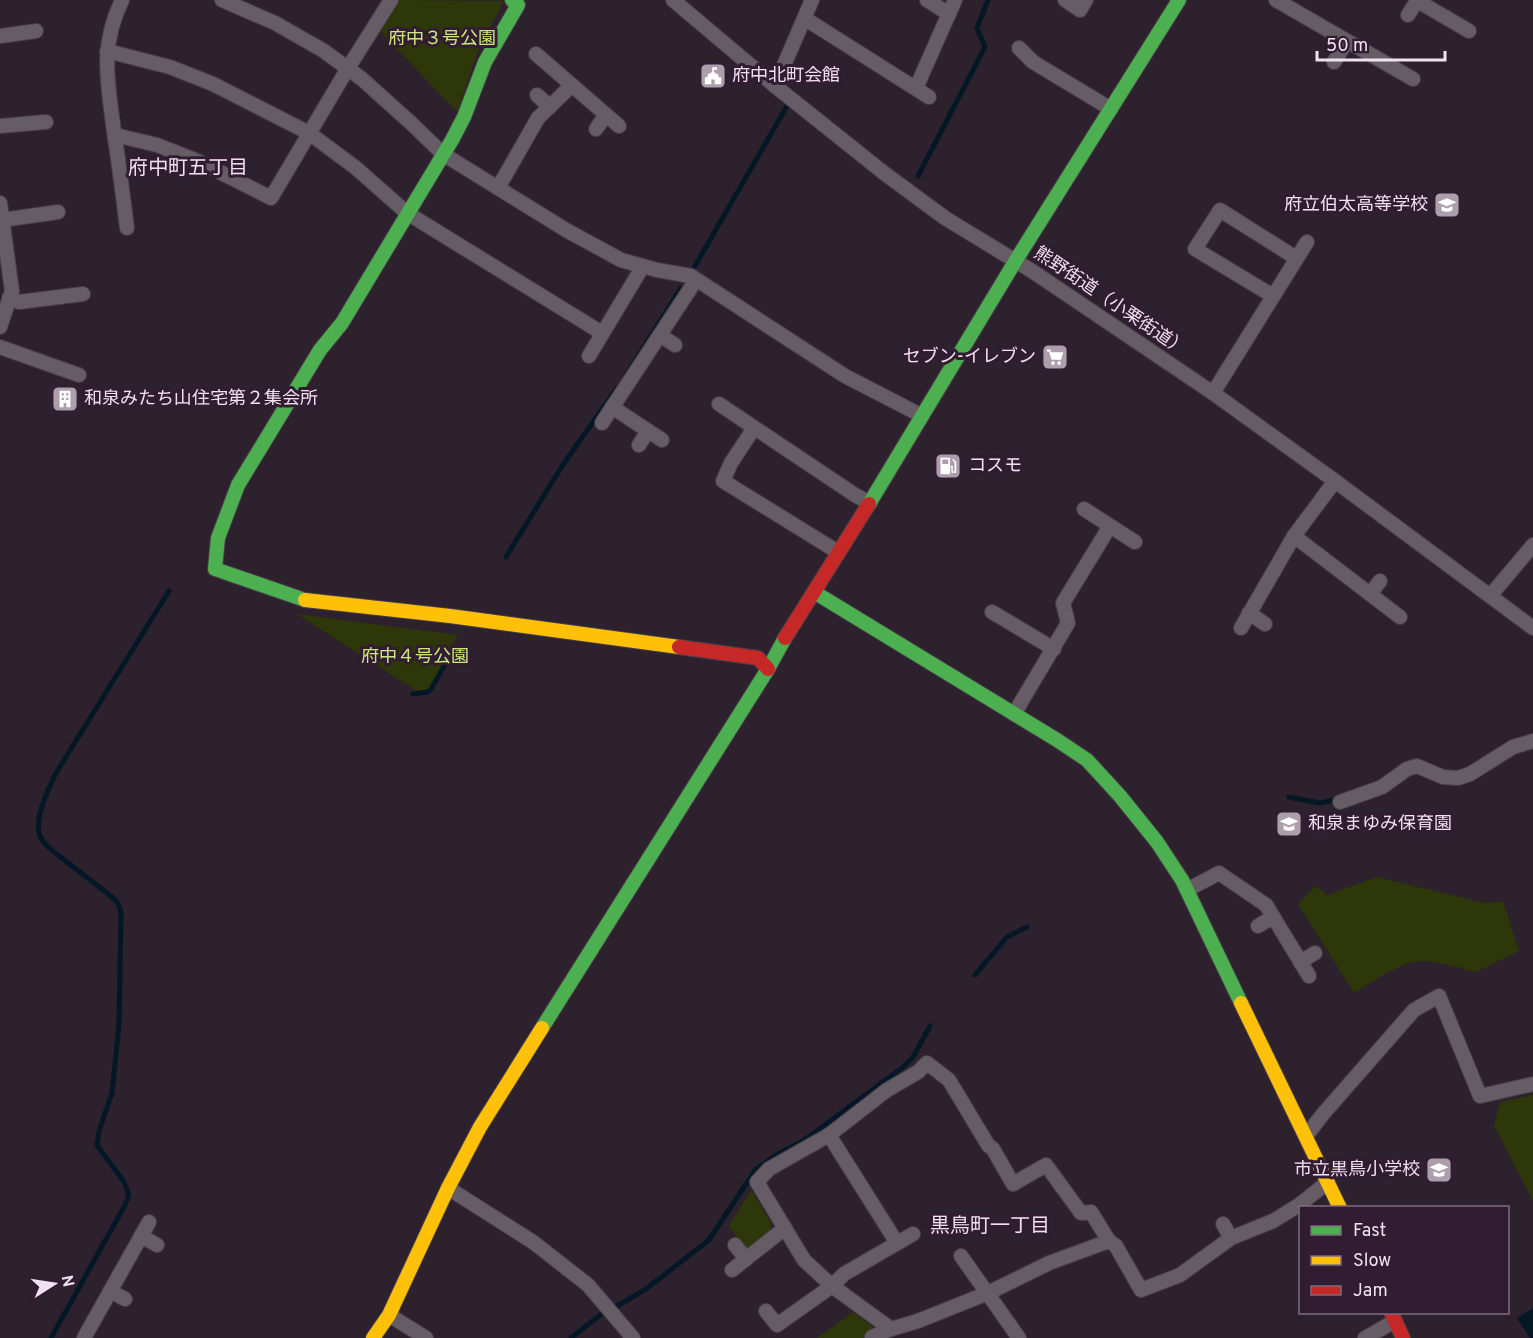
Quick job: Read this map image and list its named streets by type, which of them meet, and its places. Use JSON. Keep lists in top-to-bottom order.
{
  "streets": {
    "street": ["熊野街道（小栗街道）"]
  },
  "districts": ["府中町五丁目", "黒鳥町一丁目"],
  "parks": ["府中３号公園", "府中４号公園"],
  "places": {
    "public building": ["府中北町会館"],
    "school or university": ["府立伯太高等学校", "和泉まゆみ保育園", "市立黒鳥小学校"],
    "supermarket": ["セブン-イレブン"],
    "building": ["和泉みたち山住宅第２集会所"],
    "fuel station": ["コスモ"]
  },
  "legend": ["Fast", "Slow", "Jam"],
  "scale_bar": "50 m",
  "north": "right"
}
